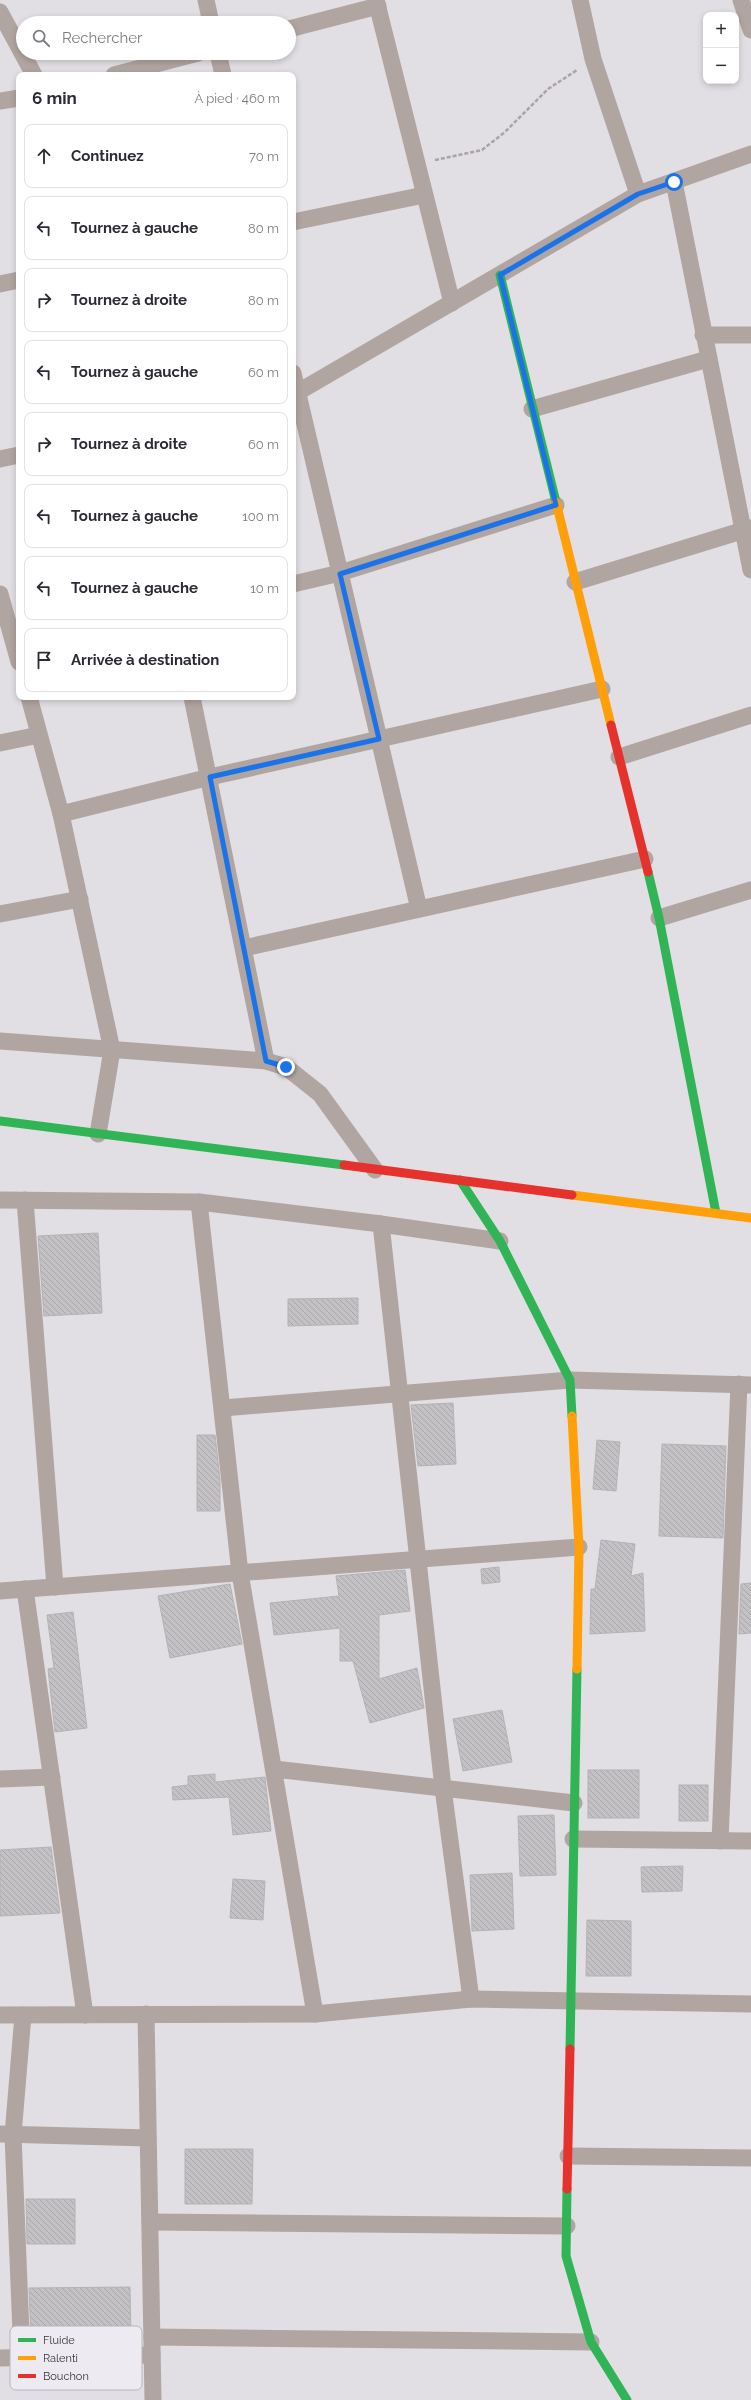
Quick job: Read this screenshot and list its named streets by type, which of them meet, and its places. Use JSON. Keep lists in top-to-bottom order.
{
  "legend": ["Fluide", "Ralenti", "Bouchon"],
  "page": {
    "map_buttons": ["+", "−"],
    "search": "Rechercher",
    "heading": ["6 min", "À pied · 460 m"],
    "list": [
      ["Continuez", "70 m"],
      ["Tournez à gauche", "80 m"],
      ["Tournez à droite", "80 m"],
      ["Tournez à gauche", "60 m"],
      ["Tournez à droite", "60 m"],
      ["Tournez à gauche", "100 m"],
      ["Tournez à gauche", "10 m"],
      "Arrivée à destination"
    ]
  }
}
